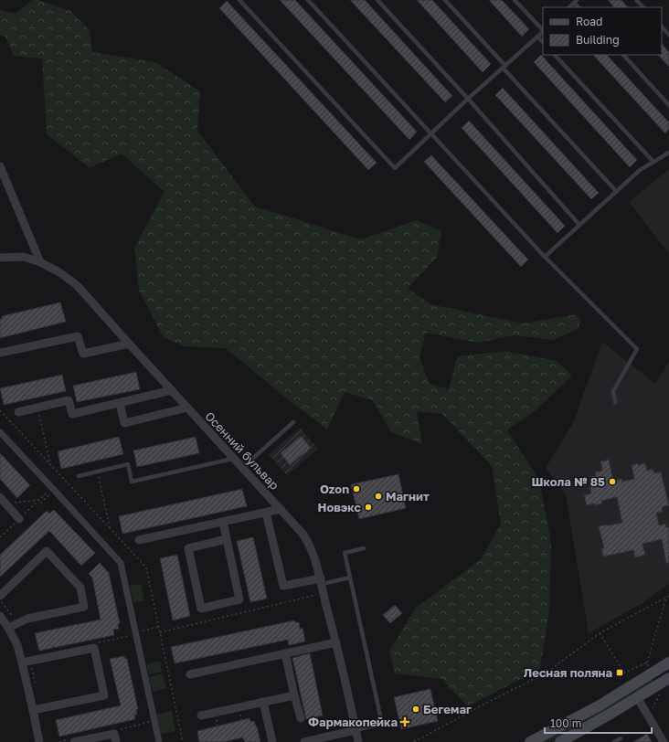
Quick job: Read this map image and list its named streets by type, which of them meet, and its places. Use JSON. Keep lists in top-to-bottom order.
{
  "streets": {
    "street": ["Осенний бульвар"]
  },
  "places": {
    "other": [
      "Школа № 85",
      "Ozon",
      "Магнит",
      "Новэкс",
      "Бегемаг"
    ],
    "transit": ["Лесная поляна"],
    "health": ["Фармакопейка"]
  },
  "legend": ["Road", "Building"],
  "scale_bar": "100 m"
}
